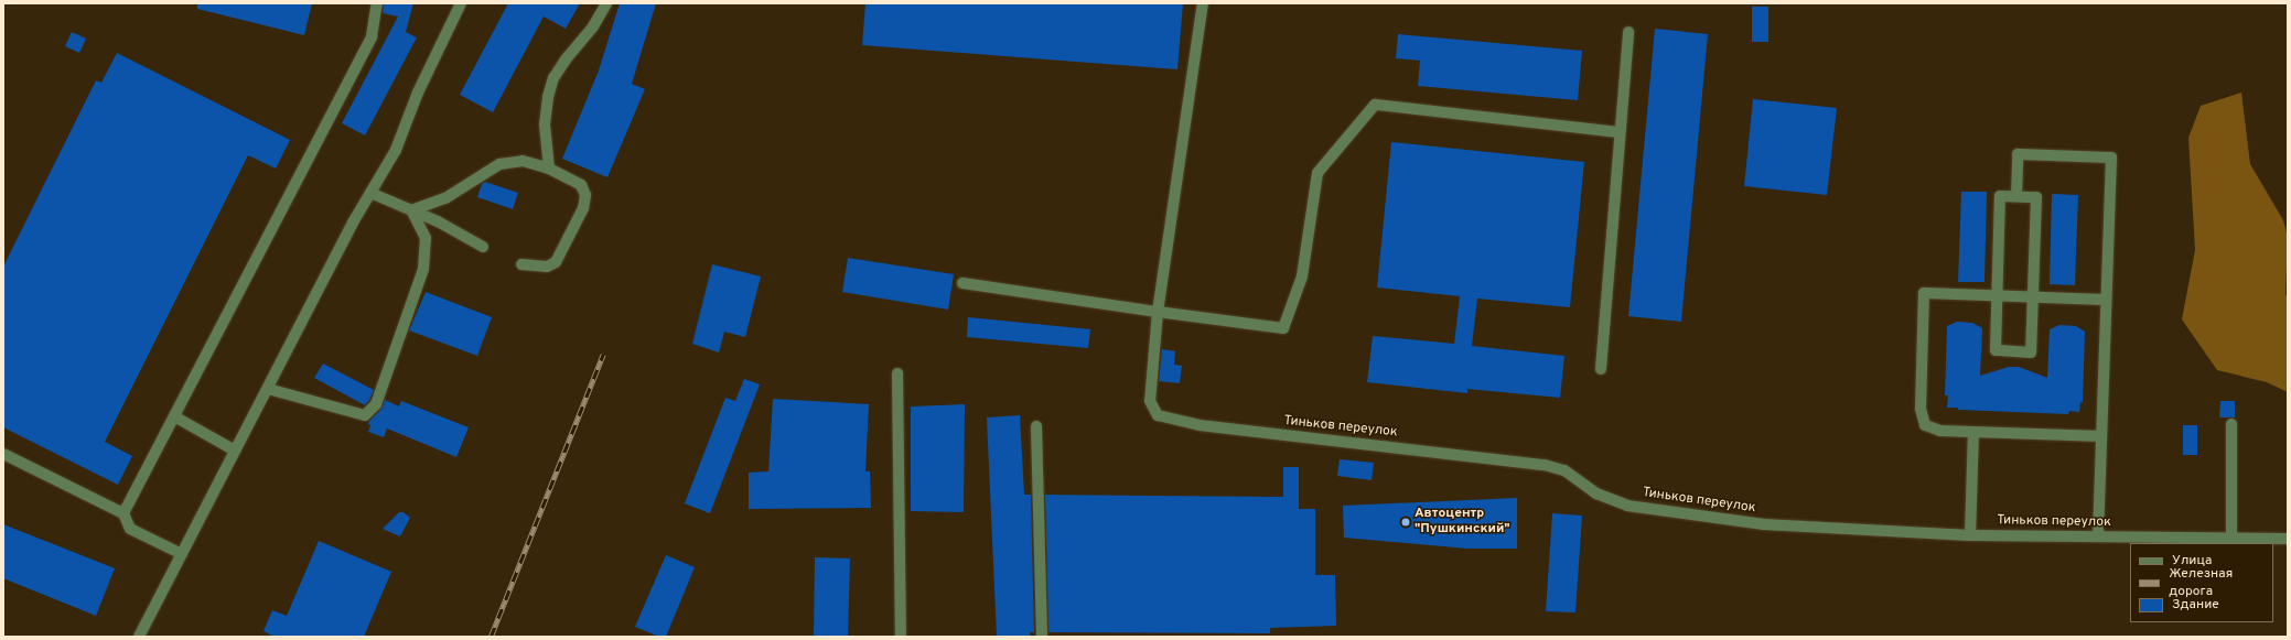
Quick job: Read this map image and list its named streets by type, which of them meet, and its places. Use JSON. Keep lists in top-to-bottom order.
{
  "streets": {
    "street": ["Тиньков переулок"]
  },
  "places": ["Автоцентр \"Пушкинский\""],
  "legend": ["Улица", "Железная дорога", "Здание"]
}
